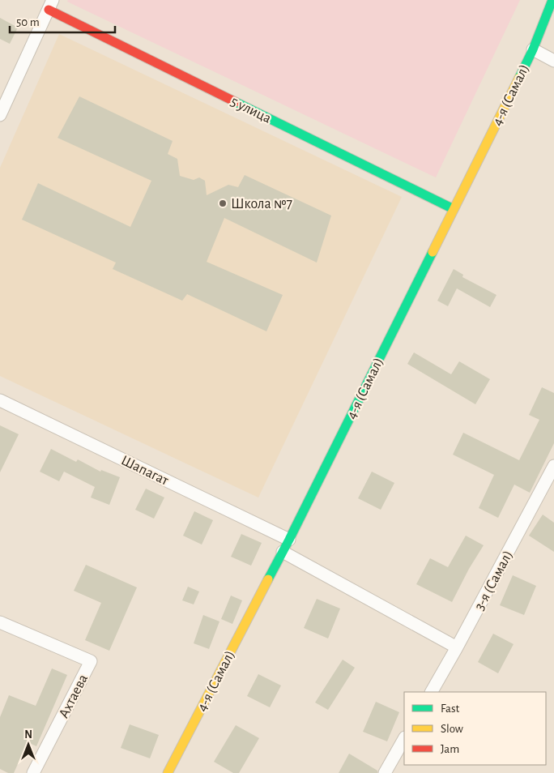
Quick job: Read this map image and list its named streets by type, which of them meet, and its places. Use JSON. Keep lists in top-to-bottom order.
{
  "streets": {
    "street": [
      "4-я (Самал)",
      "5 улица",
      "Шапагат",
      "3-я (Самал)",
      "Ахтаева"
    ]
  },
  "crossings": [
    ["4-я (Самал)", "5 улица"],
    ["4-я (Самал)", "Шапагат"]
  ],
  "places": ["Школа №7"],
  "legend": ["Fast", "Slow", "Jam"],
  "scale_bar": "50 m",
  "north": "top"
}
